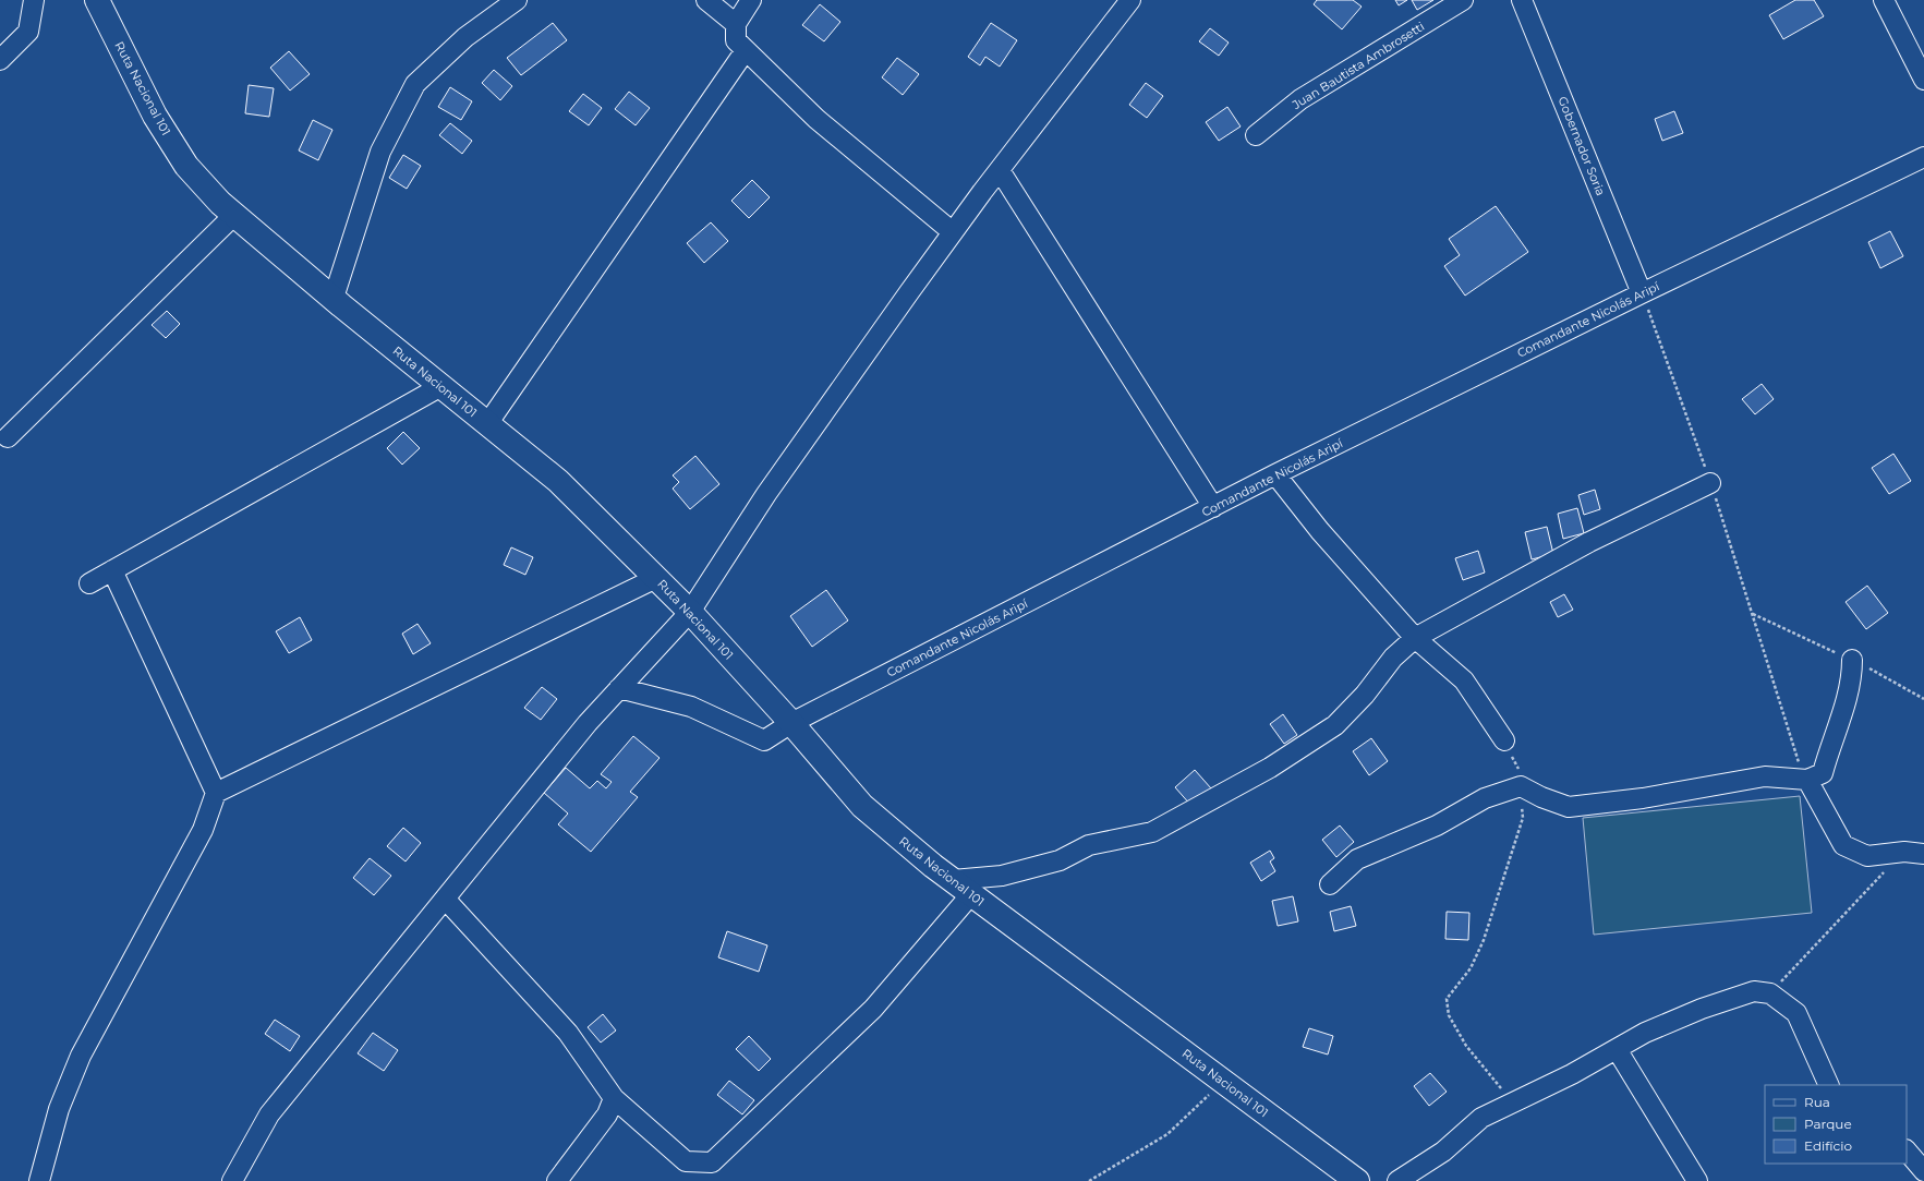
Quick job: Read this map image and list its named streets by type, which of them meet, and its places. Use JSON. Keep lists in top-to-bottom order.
{
  "streets": {
    "main road": ["Ruta Nacional 101"],
    "street": ["Juan Bautista Ambrosetti", "Gobernador Soria", "Comandante Nicolás Aripí"]
  },
  "crossings": [
    ["Ruta Nacional 101", "Comandante Nicolás Aripí"],
    ["Gobernador Soria", "Comandante Nicolás Aripí"]
  ],
  "legend": ["Rua", "Parque", "Edifício"]
}
